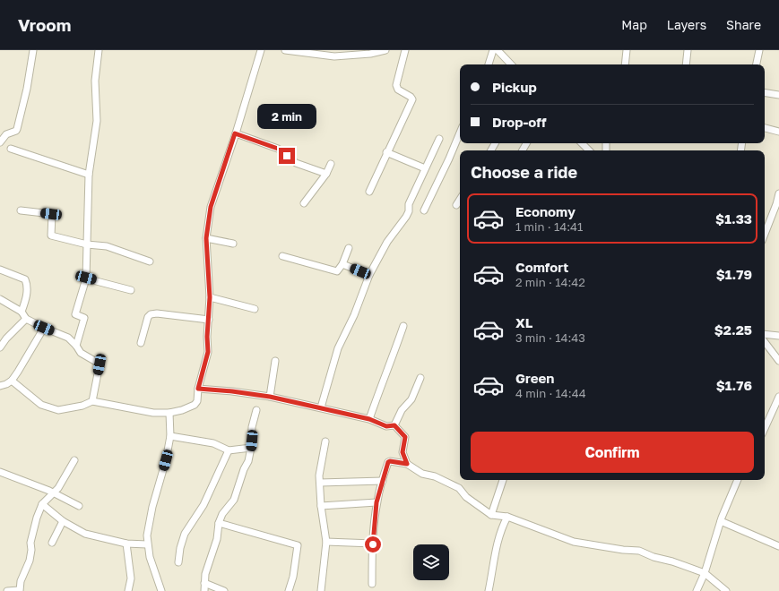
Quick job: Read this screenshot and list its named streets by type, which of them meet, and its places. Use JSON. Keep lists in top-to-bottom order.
{
  "page": {
    "header": "Vroom",
    "nav": ["Map", "Layers", "Share"],
    "banner": ["Pickup", "Drop-off"],
    "bubble": "2 min",
    "heading": "Choose a ride",
    "list": [
      {
        "name": "Economy",
        "note": "1 min · 14:41",
        "value": "$1.33"
      },
      {
        "name": "Comfort",
        "note": "2 min · 14:42",
        "value": "$1.79"
      },
      {
        "name": "XL",
        "note": "3 min · 14:43",
        "value": "$2.25"
      },
      {
        "name": "Green",
        "note": "4 min · 14:44",
        "value": "$1.76"
      }
    ],
    "buttons": "Confirm"
  }
}
